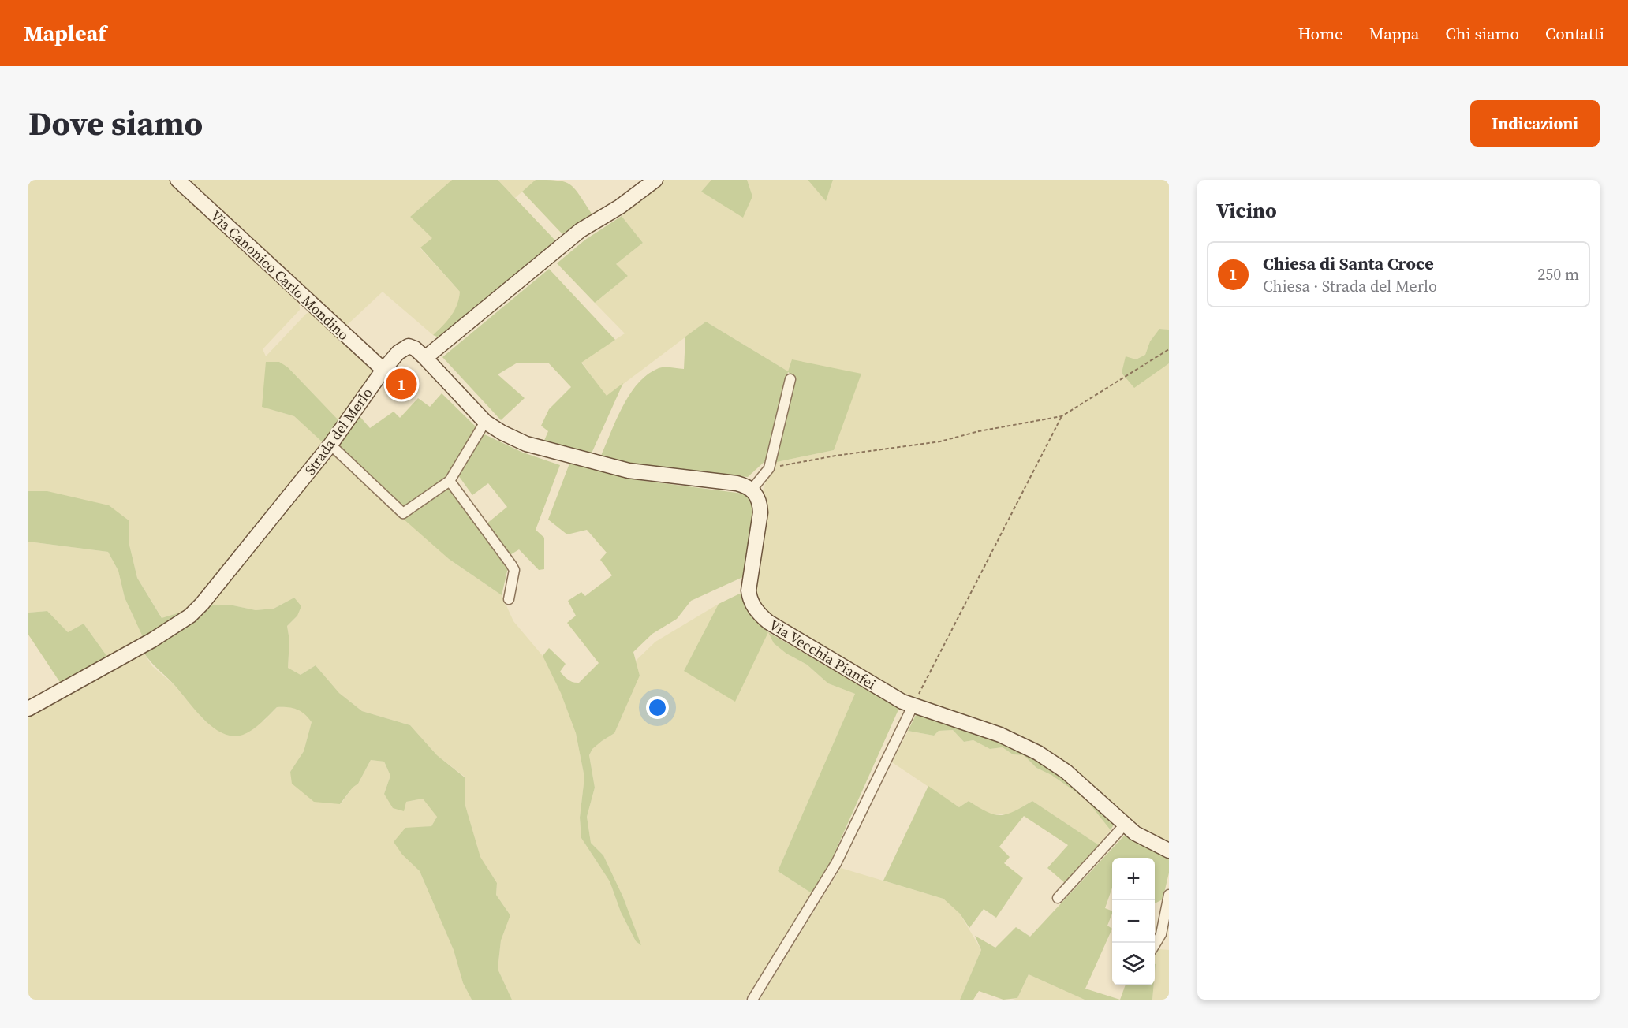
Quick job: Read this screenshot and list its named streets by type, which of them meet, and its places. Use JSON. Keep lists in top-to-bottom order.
{
  "streets": {
    "street": ["Via Canonico Carlo Mondino", "Strada del Merlo", "Via Vecchia Pianfei"]
  },
  "crossings": [
    ["Via Canonico Carlo Mondino", "Strada del Merlo"]
  ],
  "page": {
    "header": "Mapleaf",
    "nav": [
      "Home",
      "Mappa",
      "Chi siamo",
      "Contatti"
    ],
    "title": "Dove siamo",
    "buttons": "Indicazioni",
    "heading": "Vicino",
    "list": [
      {
        "mark": "1",
        "name": "Chiesa di Santa Croce",
        "note": "Chiesa · Strada del Merlo",
        "value": "250 m"
      }
    ],
    "pins": "1",
    "map_buttons": ["+", "−"]
  }
}
